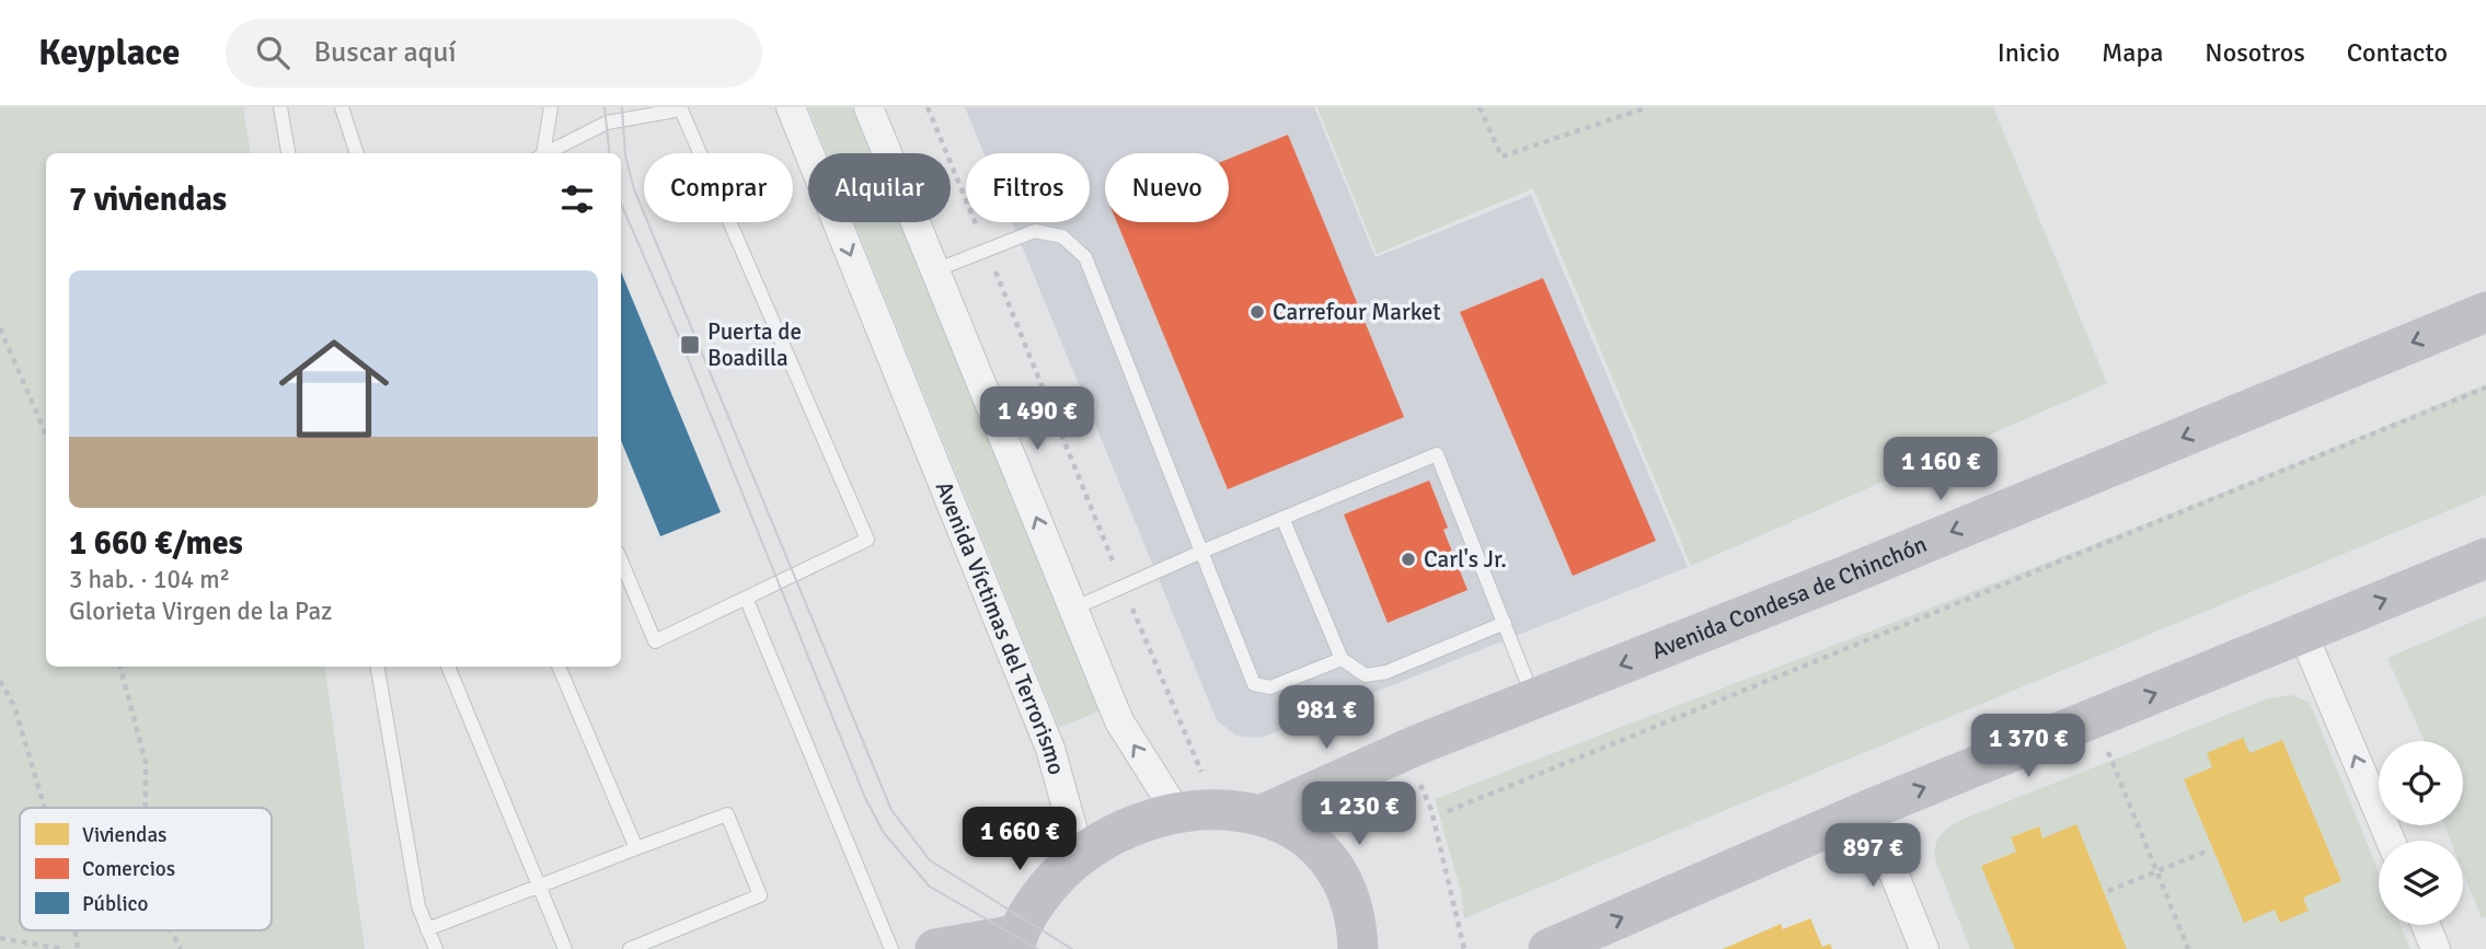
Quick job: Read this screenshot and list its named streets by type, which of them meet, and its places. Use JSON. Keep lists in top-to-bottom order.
{
  "streets": {
    "street": ["Avenida Condesa de Chinchón", "Avenida Víctimas del Terrorismo"]
  },
  "places": {
    "other": ["Carrefour Market", "Carl's Jr."],
    "transit": ["Puerta de Boadilla"]
  },
  "legend": ["Viviendas", "Comercios", "Público"],
  "page": {
    "header": "Keyplace",
    "search": "Buscar aquí",
    "nav": [
      "Inicio",
      "Mapa",
      "Nosotros",
      "Contacto"
    ],
    "chip": [
      "Comprar",
      "Alquilar",
      "Filtros",
      "Nuevo"
    ],
    "heading": "7 viviendas",
    "list": [
      {
        "name": "1 660 €/mes",
        "note": "3 hab. · 104 m² · Glorieta Virgen de la Paz"
      }
    ],
    "price": [
      "1 490 €",
      "1 160 €",
      "981 €",
      "1 370 €",
      "1 230 €",
      "1 660 €",
      "897 €"
    ]
  }
}
